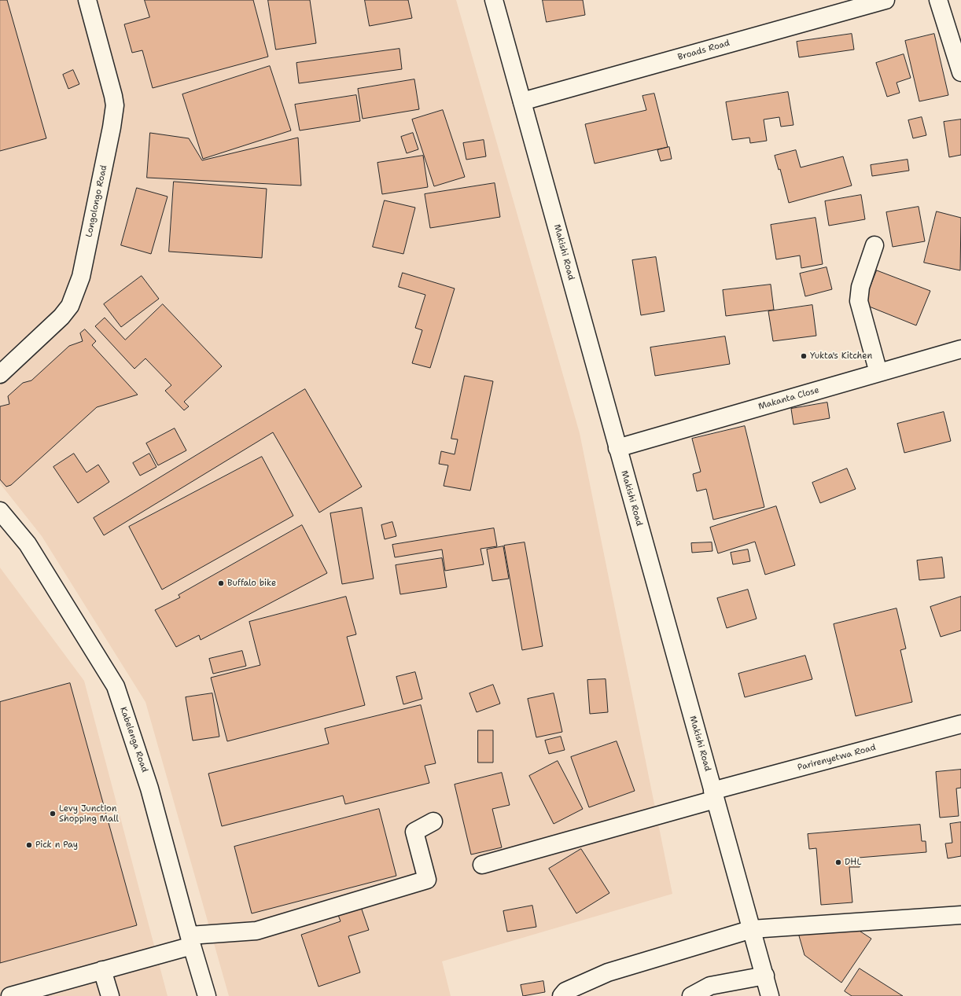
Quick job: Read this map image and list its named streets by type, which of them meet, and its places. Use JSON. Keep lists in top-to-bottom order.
{
  "streets": {
    "street": [
      "Broads Road",
      "Longolongo Road",
      "Makishi Road",
      "Makanta Close",
      "Kabelenga Road",
      "Parirenyetwa Road"
    ]
  },
  "crossings": [
    ["Broads Road", "Makishi Road"],
    ["Makishi Road", "Makanta Close"],
    ["Makishi Road", "Parirenyetwa Road"]
  ],
  "places": [
    "Yukta's Kitchen",
    "Buffalo bike",
    "Levy Junction Shopping Mall",
    "Pick n Pay",
    "DHL"
  ]
}
